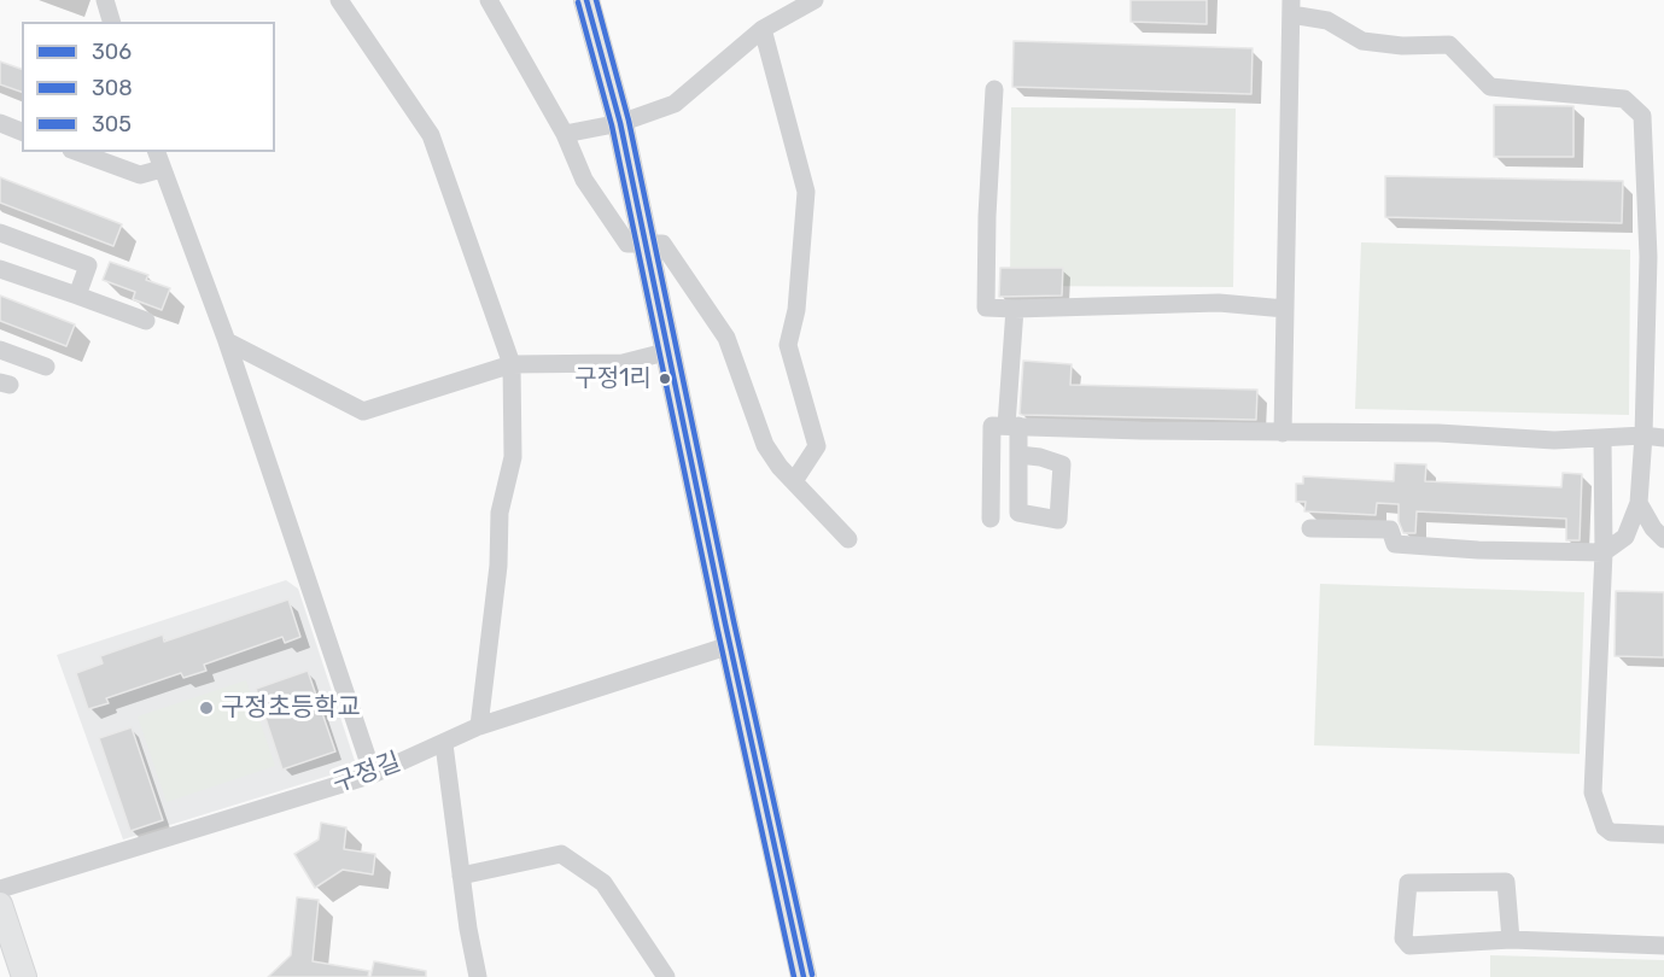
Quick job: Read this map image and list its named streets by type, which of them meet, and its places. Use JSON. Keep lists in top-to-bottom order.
{
  "streets": {
    "street": ["구정길"]
  },
  "places": ["구정1리", "구정초등학교"],
  "lines": ["transit line 306", "transit line 305", "transit line 308"],
  "legend": ["306", "308", "305"]
}
